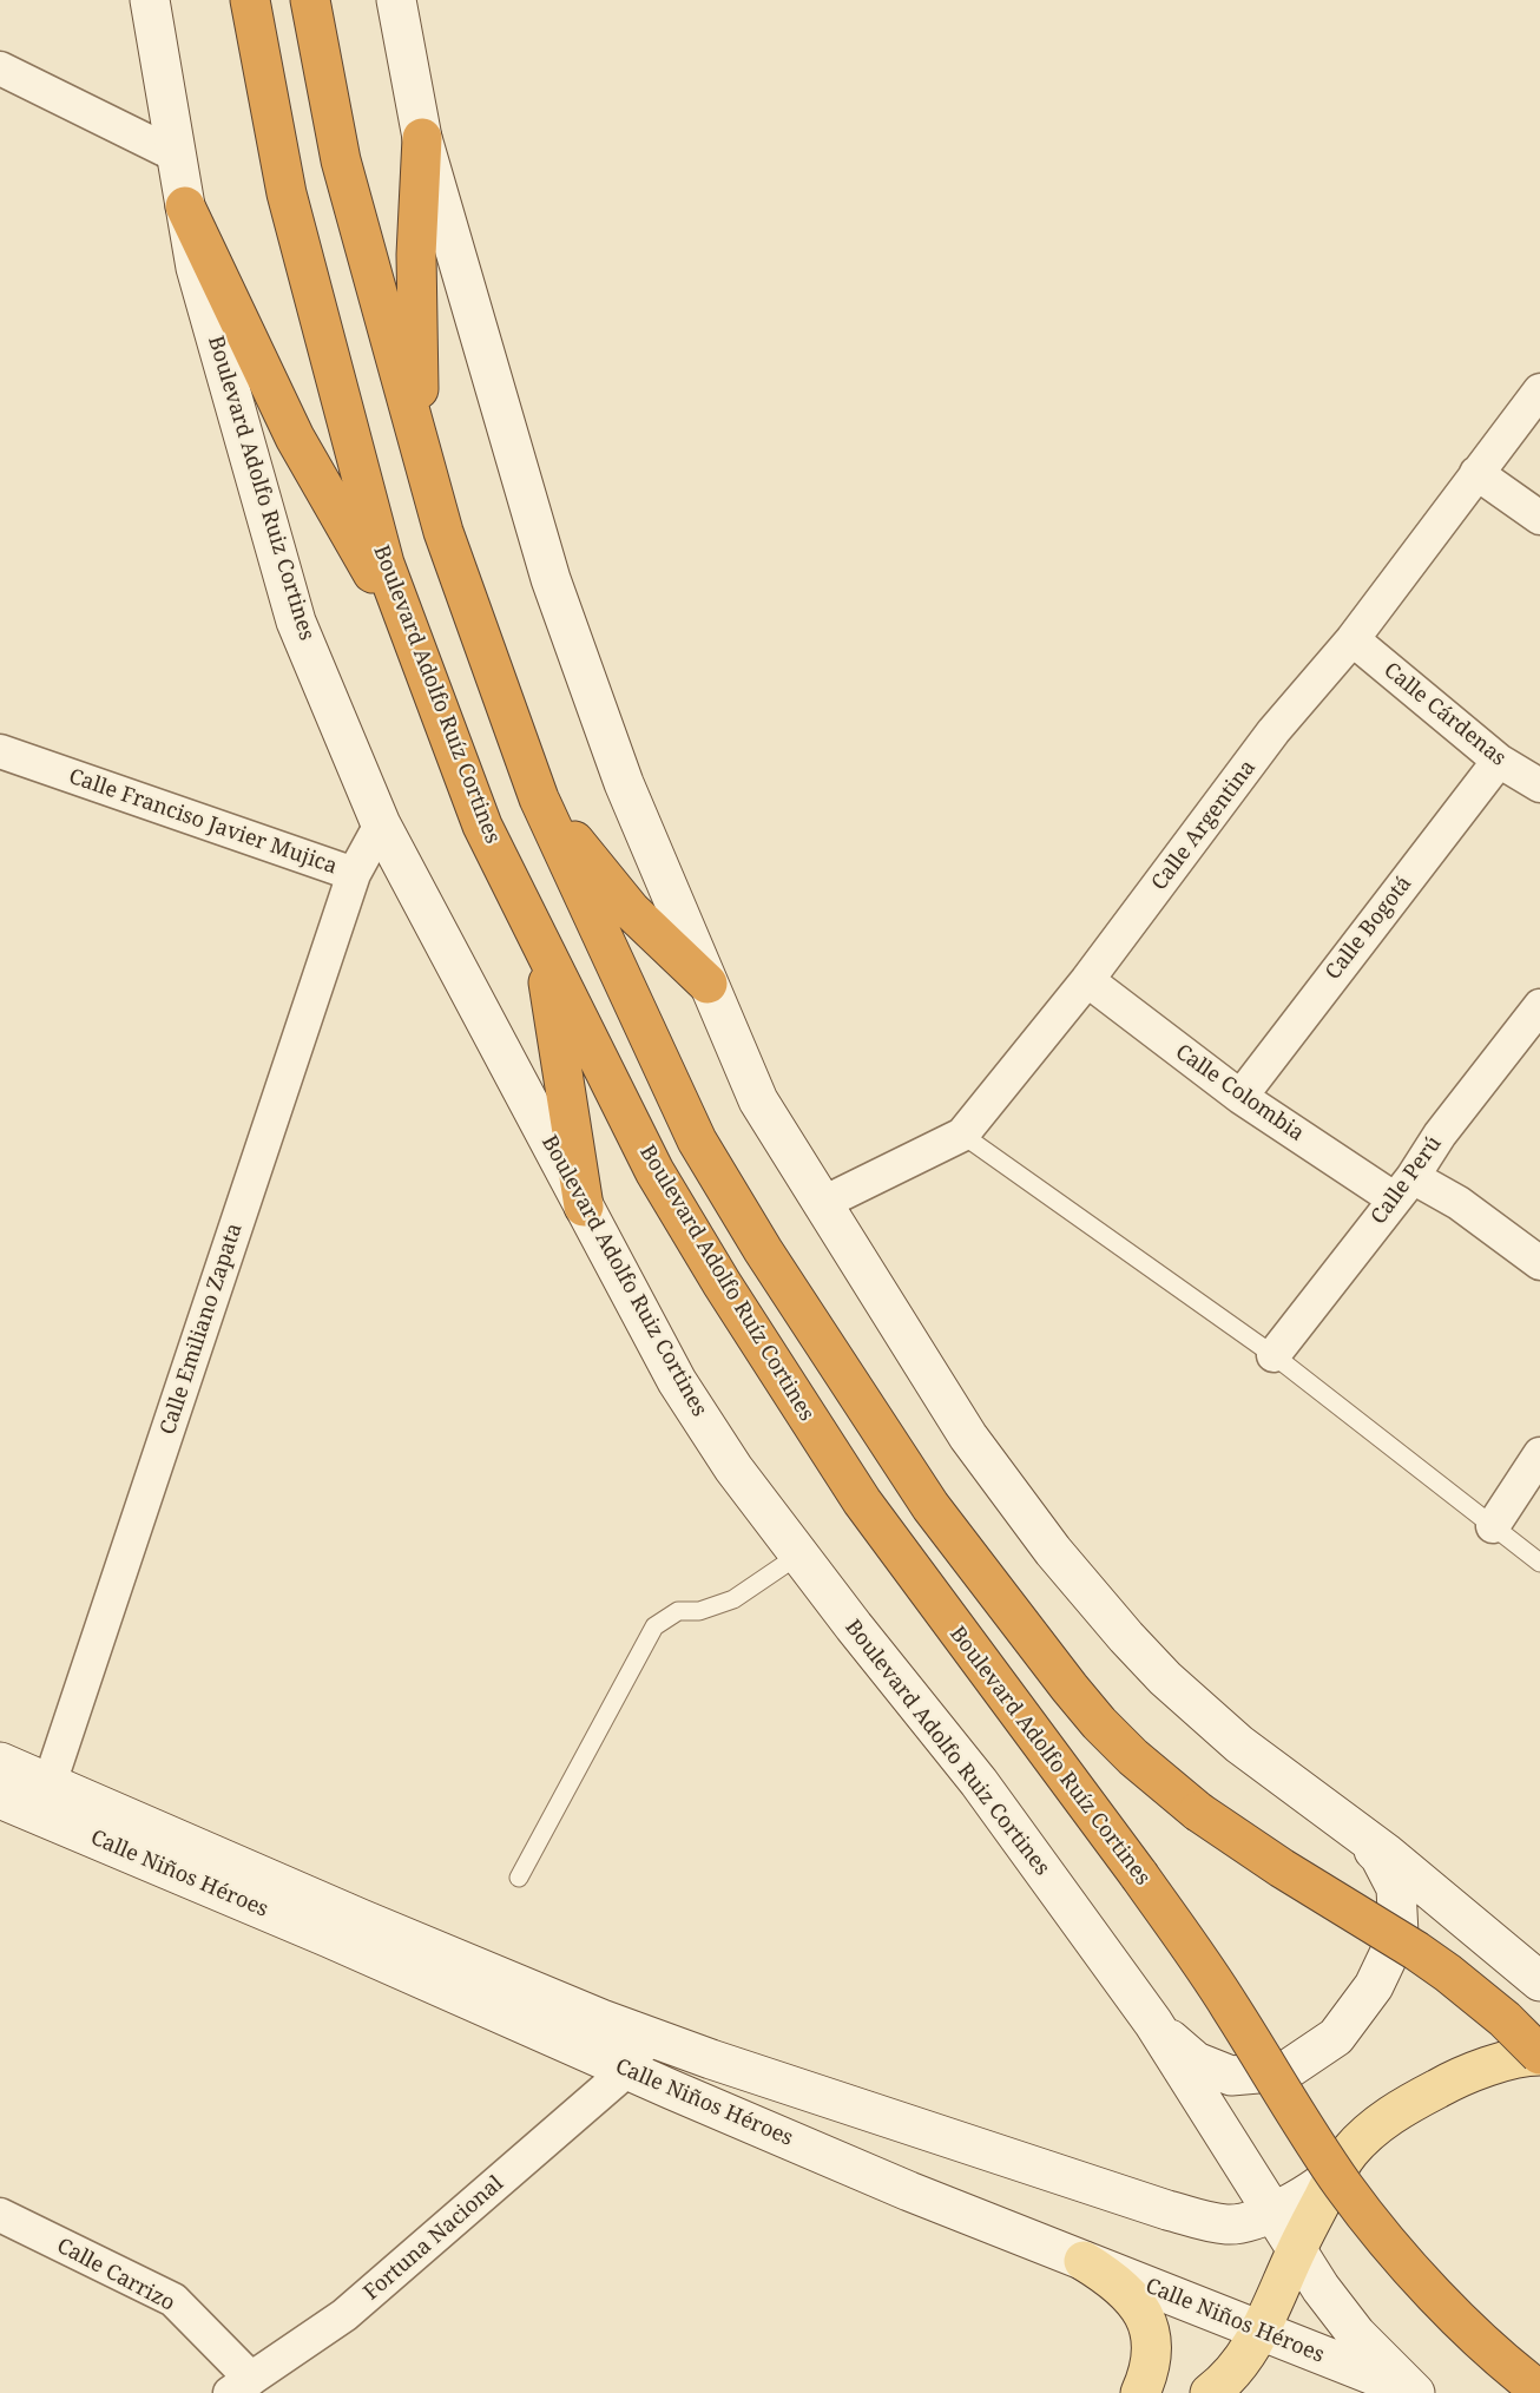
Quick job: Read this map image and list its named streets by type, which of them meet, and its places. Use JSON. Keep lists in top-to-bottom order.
{
  "streets": {
    "highway": ["Boulevard Adolfo Ruíz Cortines"],
    "main road": ["Boulevard Adolfo Ruiz Cortines", "Calle Niños Héroes"],
    "street": [
      "Calle Cárdenas",
      "Calle Franciso Javier Mujica",
      "Calle Argentina",
      "Calle Bogotá",
      "Calle Colombia",
      "Calle Perú",
      "Calle Emiliano Zapata",
      "Fortuna Nacional",
      "Calle Carrizo"
    ]
  },
  "crossings": [
    ["Boulevard Adolfo Ruiz Cortines", "Calle Franciso Javier Mujica"],
    ["Boulevard Adolfo Ruiz Cortines", "Calle Niños Héroes"],
    ["Calle Cárdenas", "Calle Argentina"],
    ["Calle Cárdenas", "Calle Bogotá"],
    ["Calle Franciso Javier Mujica", "Calle Emiliano Zapata"],
    ["Calle Argentina", "Calle Colombia"],
    ["Calle Bogotá", "Calle Colombia"],
    ["Calle Colombia", "Calle Perú"],
    ["Calle Emiliano Zapata", "Calle Niños Héroes"],
    ["Calle Niños Héroes", "Fortuna Nacional"],
    ["Fortuna Nacional", "Calle Carrizo"]
  ]
}
